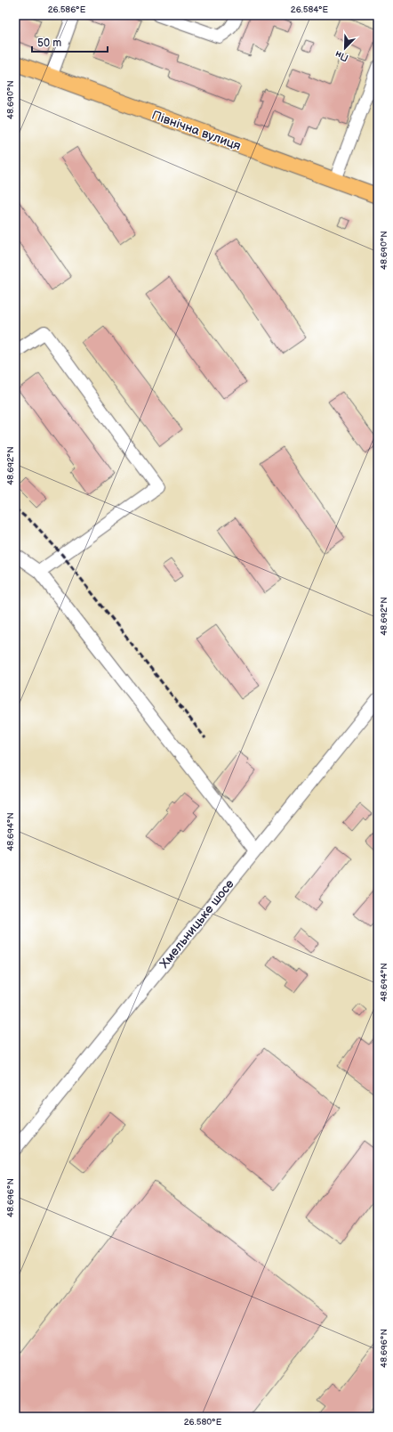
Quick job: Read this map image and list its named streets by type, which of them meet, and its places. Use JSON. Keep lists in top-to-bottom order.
{
  "streets": {
    "main road": ["Північна вулиця"],
    "street": ["Хмельницьке шосе"]
  },
  "scale_bar": "50 m",
  "north": "bottom left",
  "coordinates": [
    "26.586°E",
    "26.584°E",
    "48.690°N",
    "48.692°N",
    "48.694°N",
    "48.696°N",
    "26.580°E"
  ]
}
